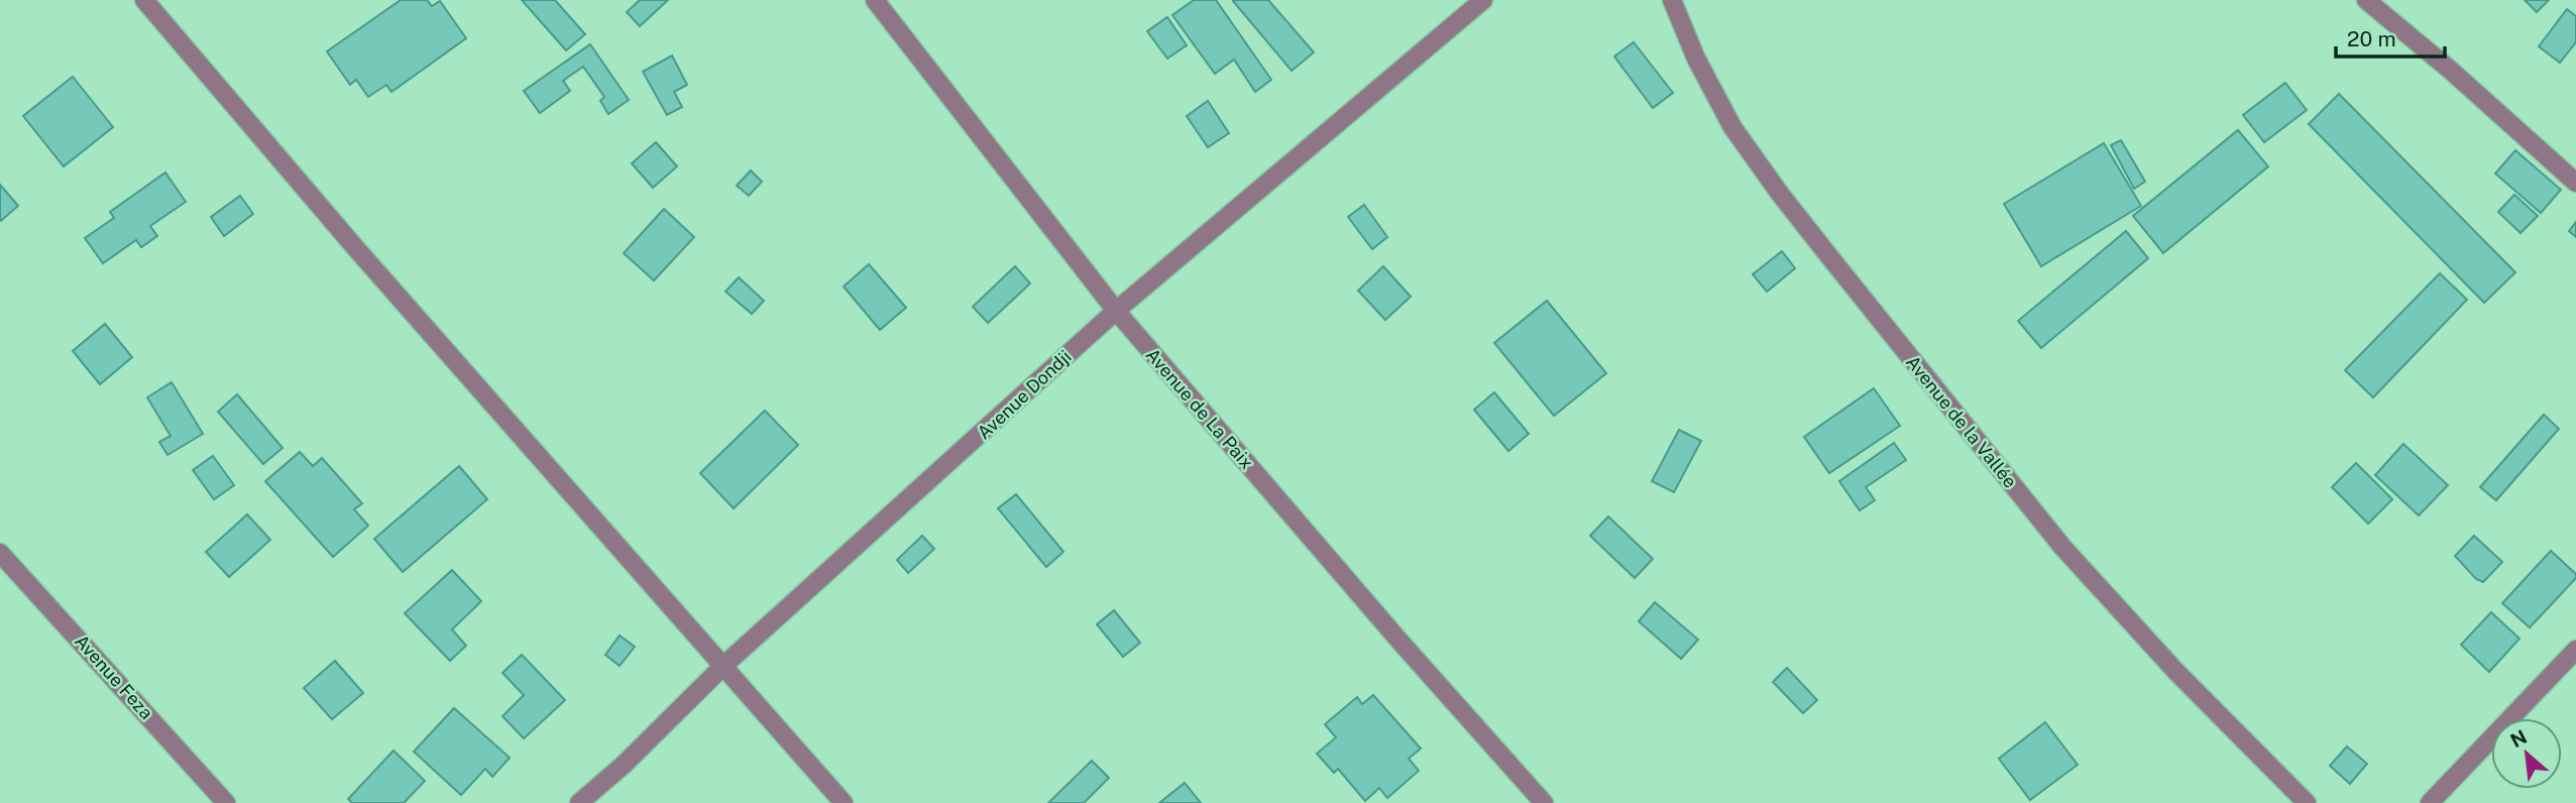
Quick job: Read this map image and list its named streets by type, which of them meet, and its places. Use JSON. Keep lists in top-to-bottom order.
{
  "streets": {
    "street": [
      "Avenue Dondji",
      "Avenue de La Paix",
      "Avenue de la Vallée",
      "Avenue Feza"
    ]
  },
  "crossings": [
    ["Avenue Dondji", "Avenue de La Paix"]
  ],
  "scale_bar": "20 m",
  "north": "top left"
}
